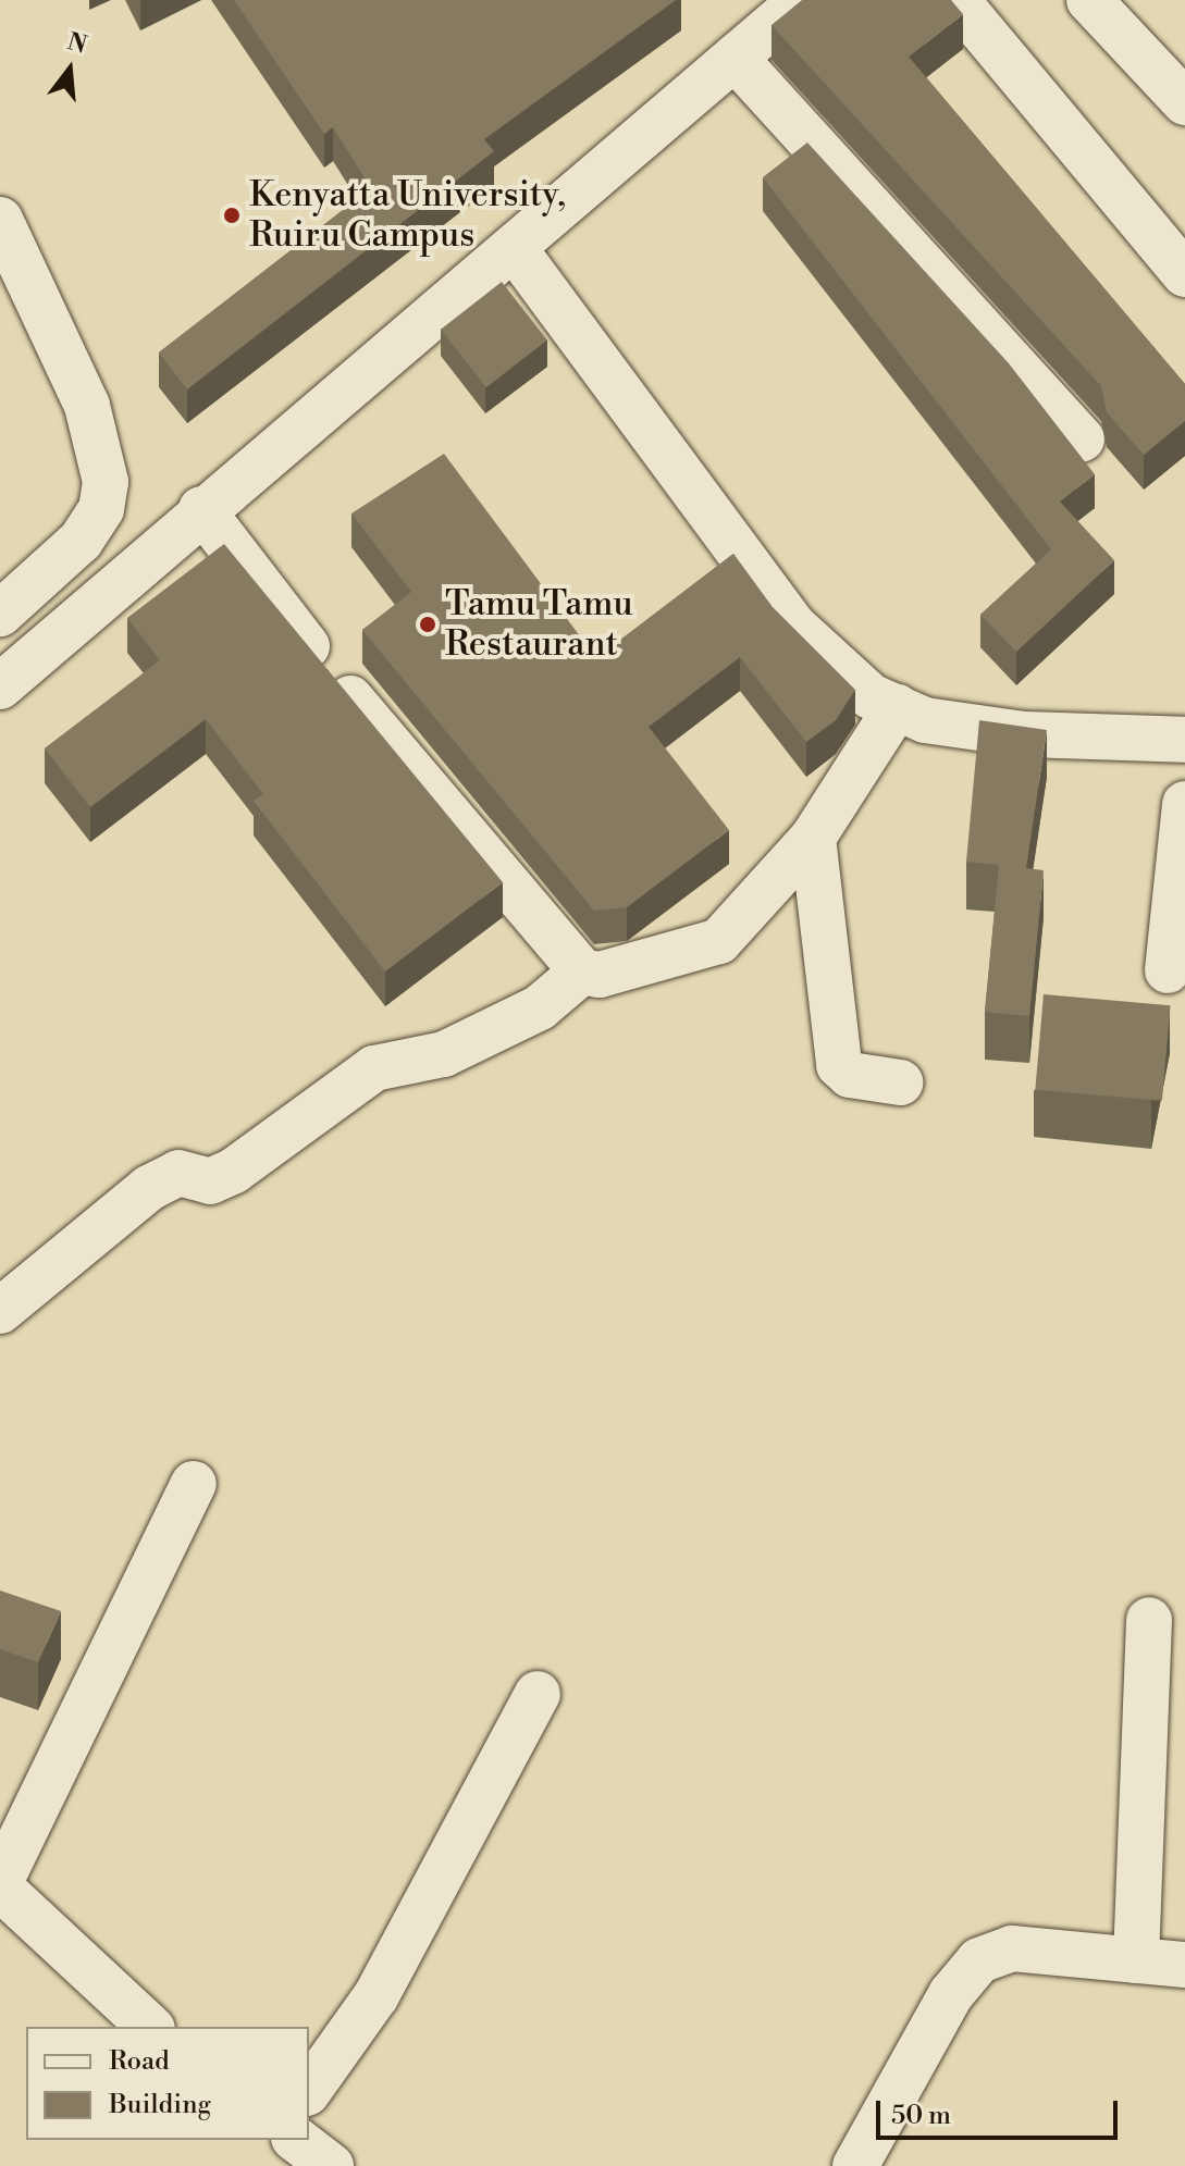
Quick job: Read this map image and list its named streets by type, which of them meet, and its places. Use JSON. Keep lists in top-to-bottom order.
{
  "places": ["Kenyatta University, Ruiru Campus", "Tamu Tamu Restaurant"],
  "legend": ["Road", "Building"],
  "scale_bar": "50 m",
  "north": "top"
}
